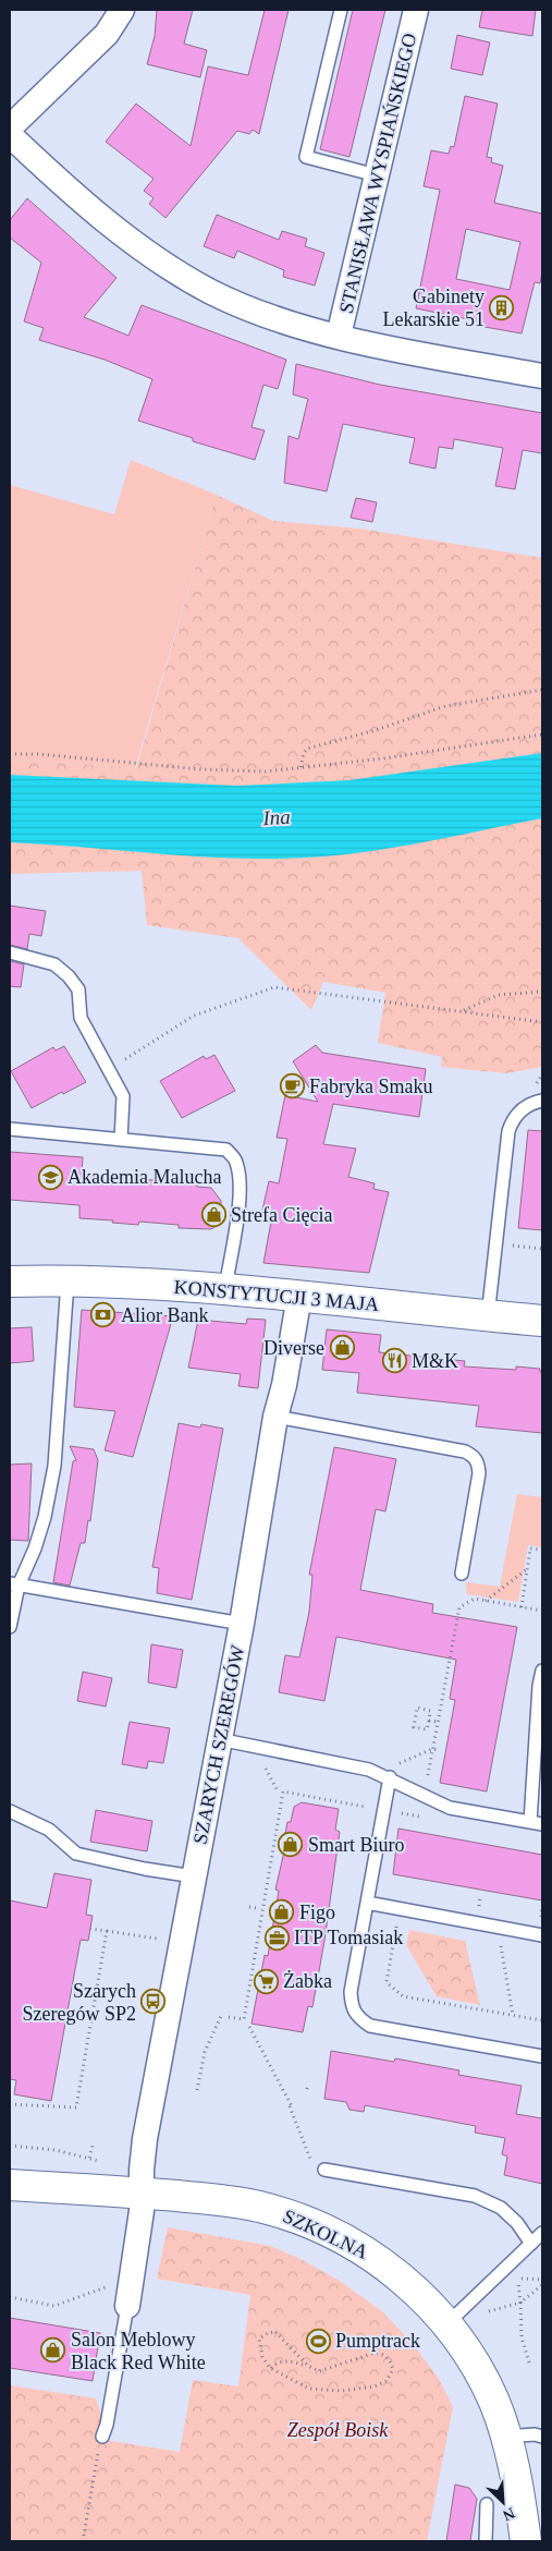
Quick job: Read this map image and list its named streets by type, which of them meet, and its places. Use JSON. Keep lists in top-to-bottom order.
{
  "streets": {
    "street": [
      "STANISŁAWA WYSPIAŃSKIEGO",
      "KONSTYTUCJI 3 MAJA",
      "SZARYCH SZEREGÓW",
      "SZKOLNA"
    ]
  },
  "crossings": [
    ["KONSTYTUCJI 3 MAJA", "SZARYCH SZEREGÓW"],
    ["SZARYCH SZEREGÓW", "SZKOLNA"]
  ],
  "water": ["Ina"],
  "parks": ["Zespół Boisk"],
  "places": {
    "building": ["Gabinety Lekarskie 51"],
    "cafe": ["Fabryka Smaku"],
    "school or university": ["Akademia Malucha"],
    "shop": [
      "Strefa Cięcia",
      "Diverse",
      "Smart Biuro",
      "Figo",
      "Salon Meblowy Black Red White"
    ],
    "bank": ["Alior Bank"],
    "restaurant": ["M&K"],
    "office": ["ITP Tomasiak"],
    "supermarket": ["Żabka"],
    "bus stop": ["Szarych Szeregów SP2"],
    "sports": ["Pumptrack"]
  },
  "north": "bottom right"
}
